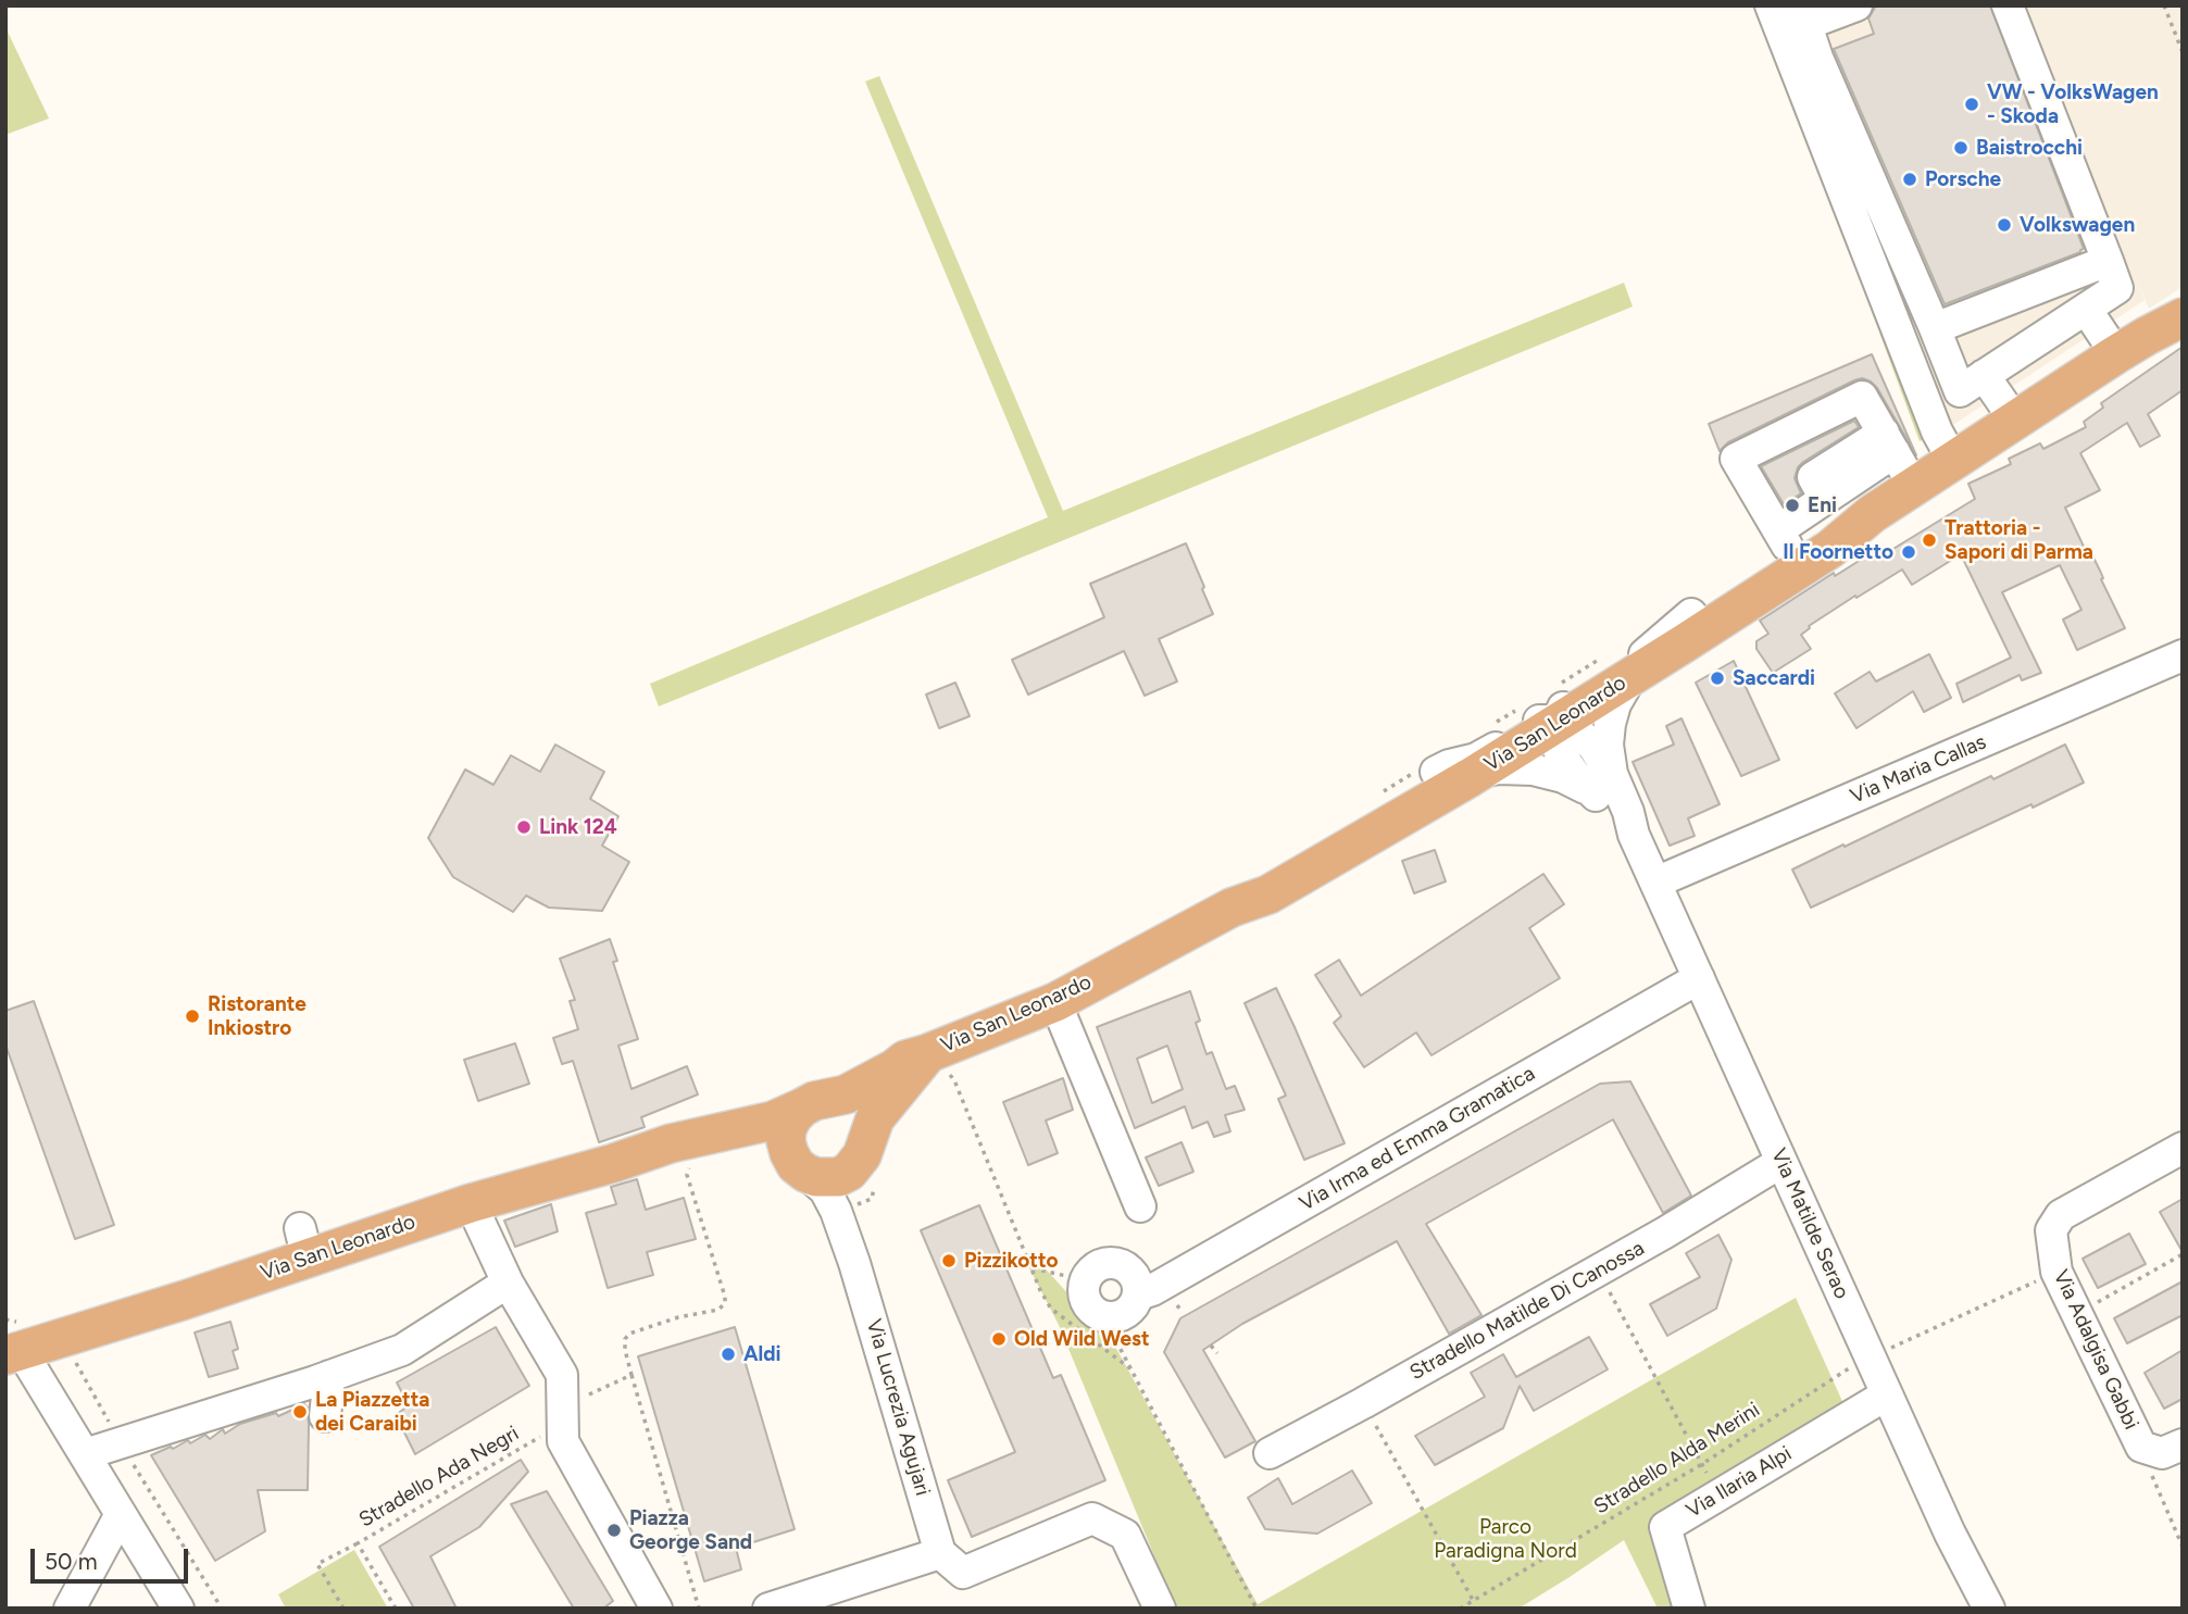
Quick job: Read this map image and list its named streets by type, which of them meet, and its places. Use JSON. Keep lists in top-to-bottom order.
{
  "streets": {
    "main road": ["Via San Leonardo"],
    "street": [
      "Via Maria Callas",
      "Via Irma ed Emma Gramatica",
      "Via Matilde Serao",
      "Stradello Matilde Di Canossa",
      "Via Adalgisa Gabbi",
      "Via Lucrezia Agujari",
      "Via Ilaria Alpi"
    ],
    "path": ["Stradello Alda Merini", "Stradello Ada Negri"]
  },
  "crossings": [
    ["Via San Leonardo", "Via Matilde Serao"],
    ["Via Maria Callas", "Via Matilde Serao"],
    ["Via Irma ed Emma Gramatica", "Via Matilde Serao"],
    ["Via Matilde Serao", "Stradello Matilde Di Canossa"],
    ["Via Matilde Serao", "Stradello Alda Merini"],
    ["Via Matilde Serao", "Via Ilaria Alpi"],
    ["Via Adalgisa Gabbi", "Stradello Alda Merini"]
  ],
  "parks": ["Parco Paradigna Nord"],
  "places": [
    "VW - VolksWagen - Skoda",
    "Baistrocchi",
    "Porsche",
    "Volkswagen",
    "Eni",
    "Trattoria - Sapori di Parma",
    "Il Foornetto",
    "Saccardi",
    "Link 124",
    "Ristorante Inkiostro",
    "Pizzikotto",
    "Old Wild West",
    "Aldi",
    "La Piazzetta dei Caraibi",
    "Piazza George Sand"
  ],
  "scale_bar": "50 m"
}
